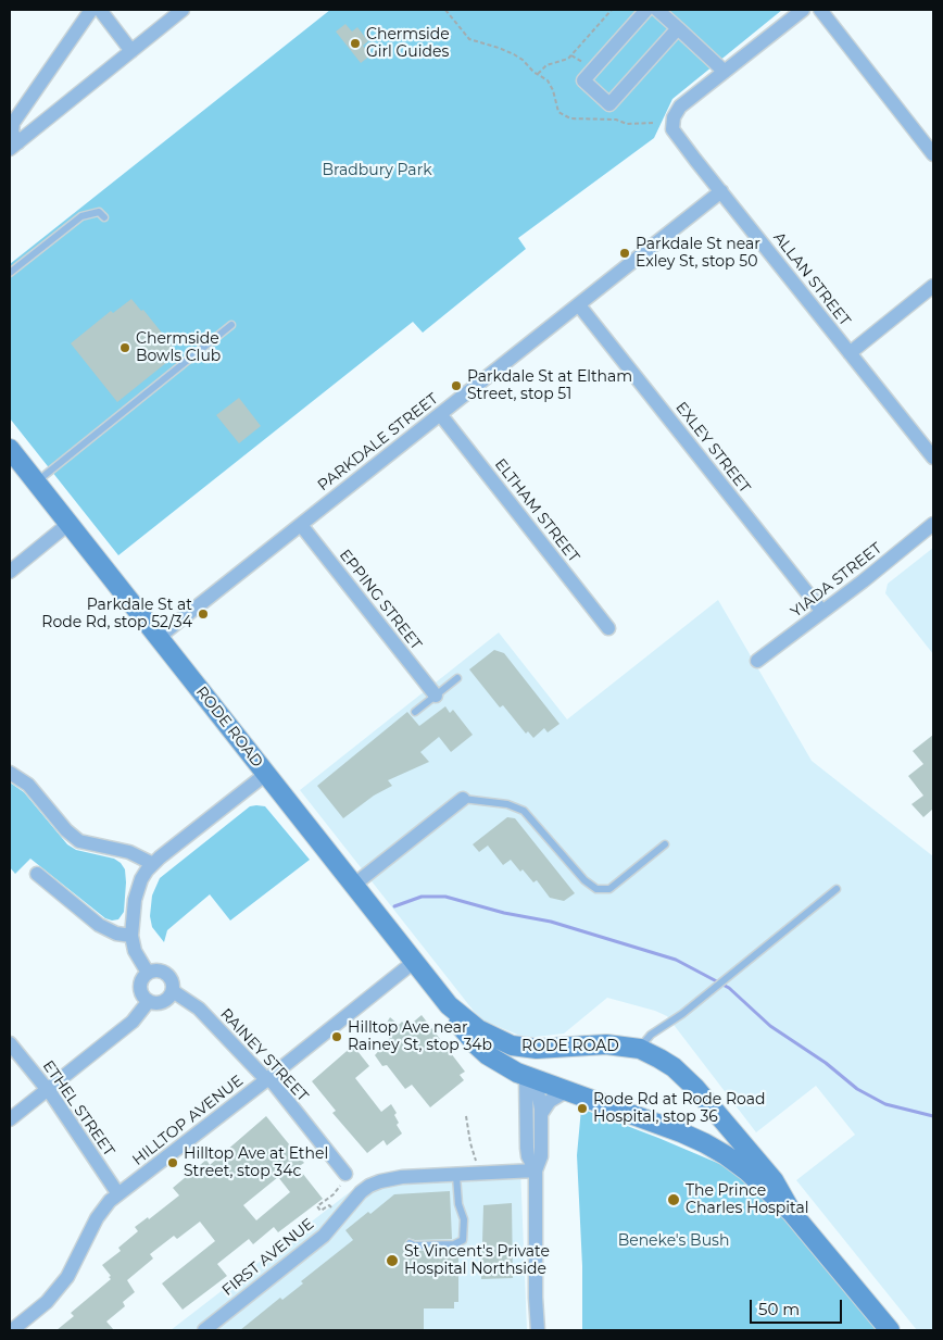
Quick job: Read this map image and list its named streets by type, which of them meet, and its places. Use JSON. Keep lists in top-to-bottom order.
{
  "streets": {
    "main road": ["RODE ROAD"],
    "street": [
      "ALLAN STREET",
      "PARKDALE STREET",
      "EXLEY STREET",
      "ELTHAM STREET",
      "YIADA STREET",
      "EPPING STREET",
      "RAINEY STREET",
      "ETHEL STREET",
      "HILLTOP AVENUE",
      "FIRST AVENUE"
    ]
  },
  "crossings": [
    ["ALLAN STREET", "PARKDALE STREET"],
    ["PARKDALE STREET", "EXLEY STREET"],
    ["PARKDALE STREET", "ELTHAM STREET"],
    ["PARKDALE STREET", "EPPING STREET"],
    ["PARKDALE STREET", "RODE ROAD"],
    ["EXLEY STREET", "YIADA STREET"],
    ["RODE ROAD", "HILLTOP AVENUE"],
    ["RAINEY STREET", "HILLTOP AVENUE"],
    ["ETHEL STREET", "HILLTOP AVENUE"]
  ],
  "parks": ["Bradbury Park", "Beneke's Bush"],
  "places": [
    "Chermside Girl Guides",
    "Parkdale St near Exley St, stop 50",
    "Chermside Bowls Club",
    "Parkdale St at Eltham Street, stop 51",
    "Parkdale St at Rode Rd, stop 52/34",
    "Hilltop Ave near Rainey St, stop 34b",
    "Rode Rd at Rode Road Hospital, stop 36",
    "Hilltop Ave at Ethel Street, stop 34c",
    "The Prince Charles Hospital",
    "St Vincent's Private Hospital Northside"
  ],
  "scale_bar": "50 m"
}
